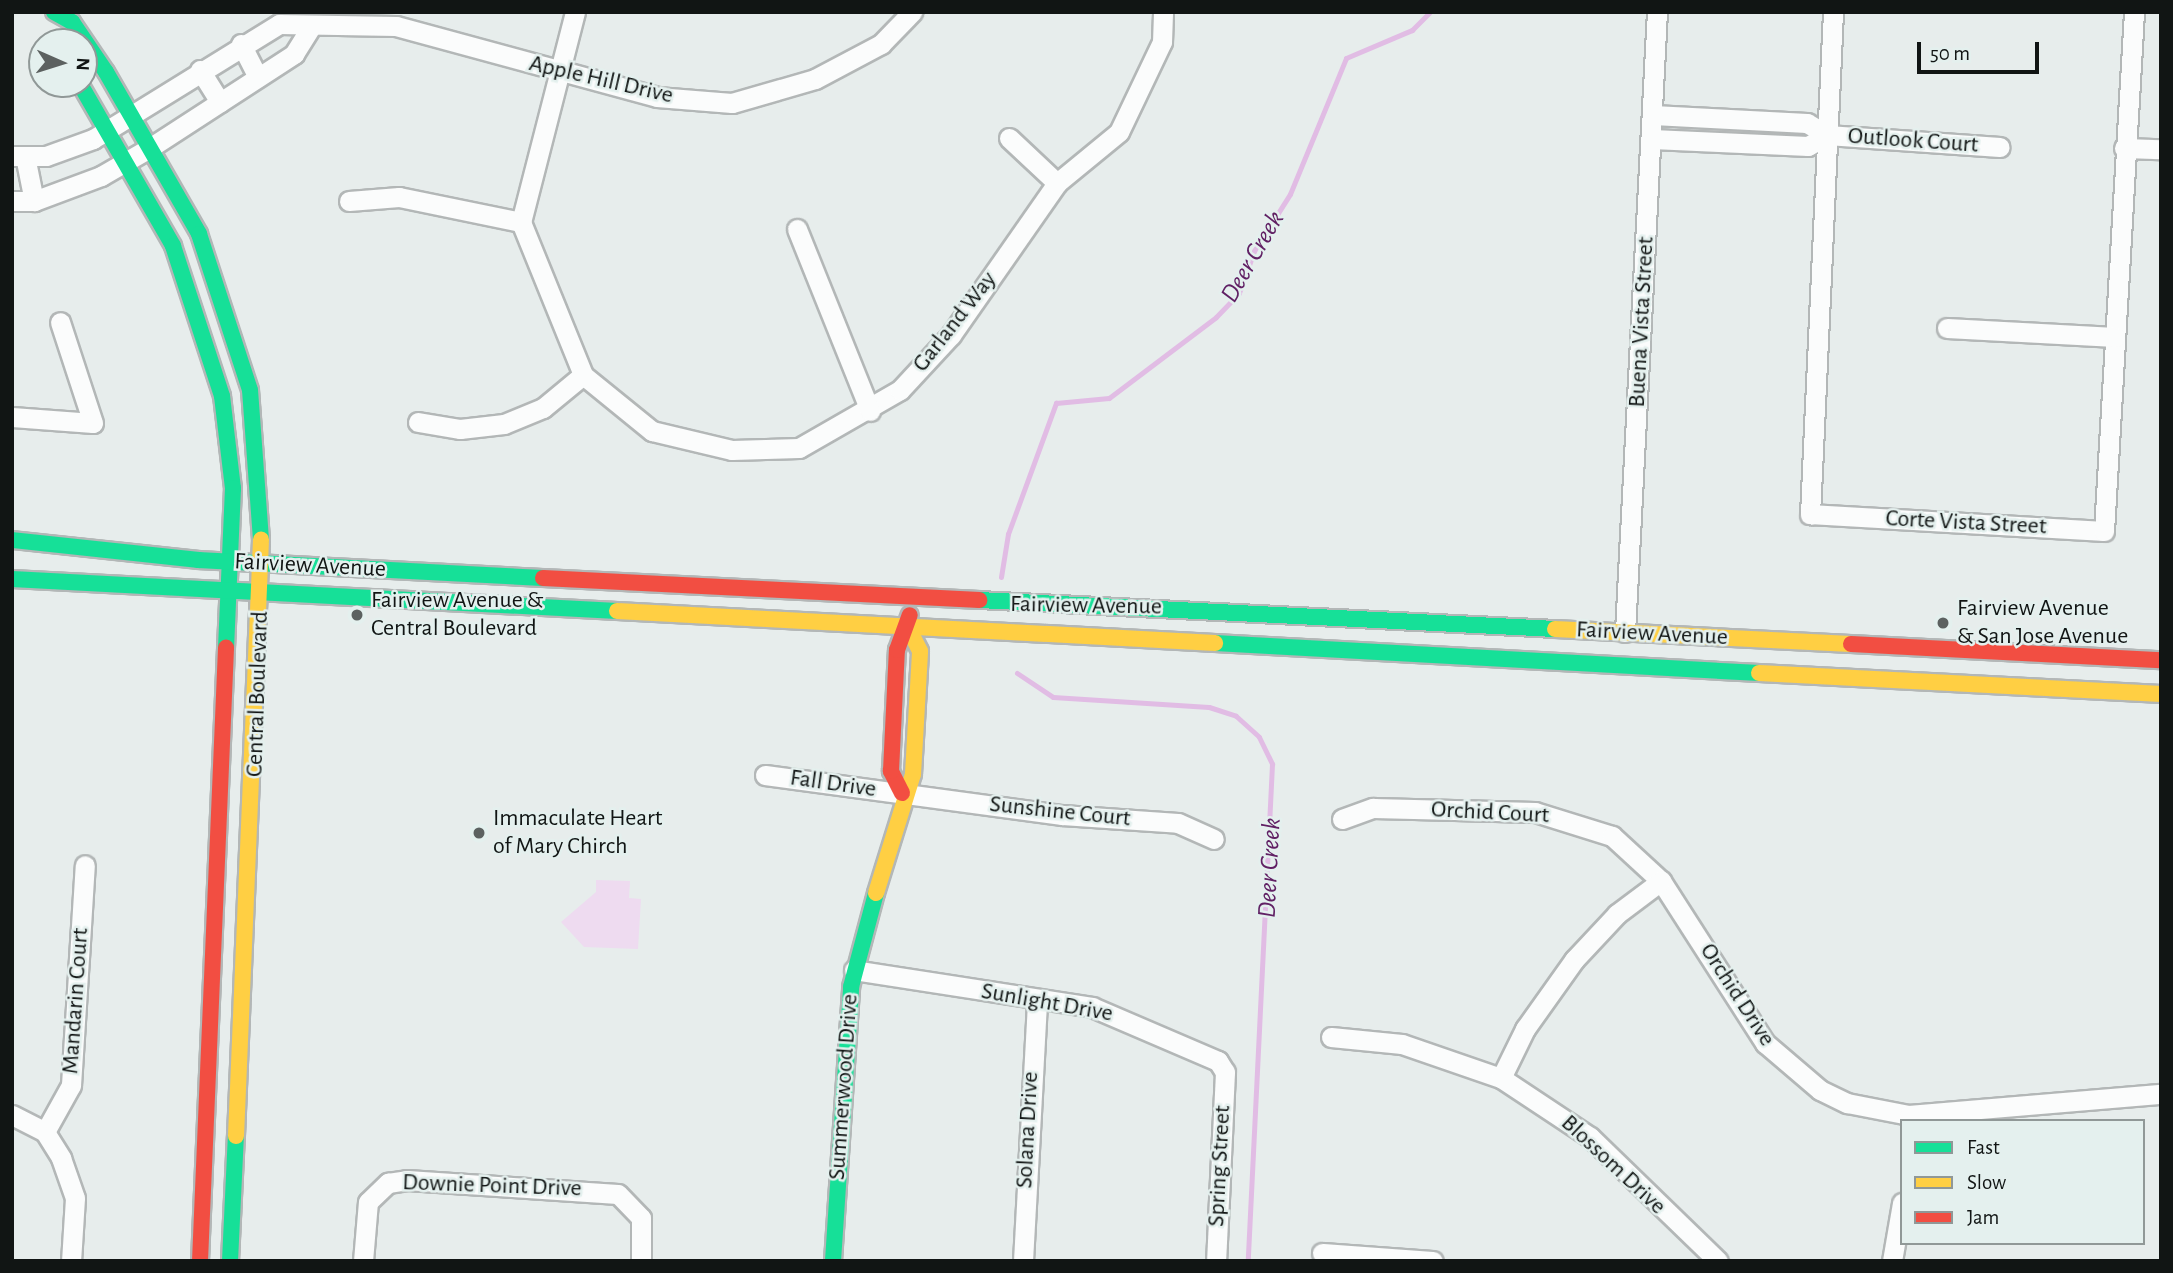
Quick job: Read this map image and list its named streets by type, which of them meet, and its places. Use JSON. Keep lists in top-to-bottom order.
{
  "streets": {
    "main road": ["Fairview Avenue", "Central Boulevard", "Summerwood Drive"],
    "street": [
      "Apple Hill Drive",
      "Outlook Court",
      "Garland Way",
      "Buena Vista Street",
      "Corte Vista Street",
      "Fall Drive",
      "Sunshine Court",
      "Orchid Court",
      "Orchid Drive",
      "Mandarin Court",
      "Sunlight Drive",
      "Solana Drive",
      "Blossom Drive",
      "Spring Street",
      "Downie Point Drive"
    ]
  },
  "crossings": [
    ["Apple Hill Drive", "Central Boulevard"],
    ["Outlook Court", "Corte Vista Street"],
    ["Buena Vista Street", "Fairview Avenue"],
    ["Fairview Avenue", "Central Boulevard"],
    ["Fairview Avenue", "Summerwood Drive"],
    ["Fall Drive", "Sunshine Court"],
    ["Fall Drive", "Summerwood Drive"],
    ["Sunshine Court", "Summerwood Drive"],
    ["Orchid Court", "Orchid Drive"],
    ["Sunlight Drive", "Summerwood Drive"],
    ["Sunlight Drive", "Solana Drive"],
    ["Sunlight Drive", "Spring Street"]
  ],
  "water": ["Deer Creek"],
  "places": ["Fairview Avenue & Central Boulevard", "Fairview Avenue & San Jose Avenue", "Immaculate Heart of Mary Chirch"],
  "legend": ["Fast", "Slow", "Jam"],
  "scale_bar": "50 m",
  "north": "right"
}
